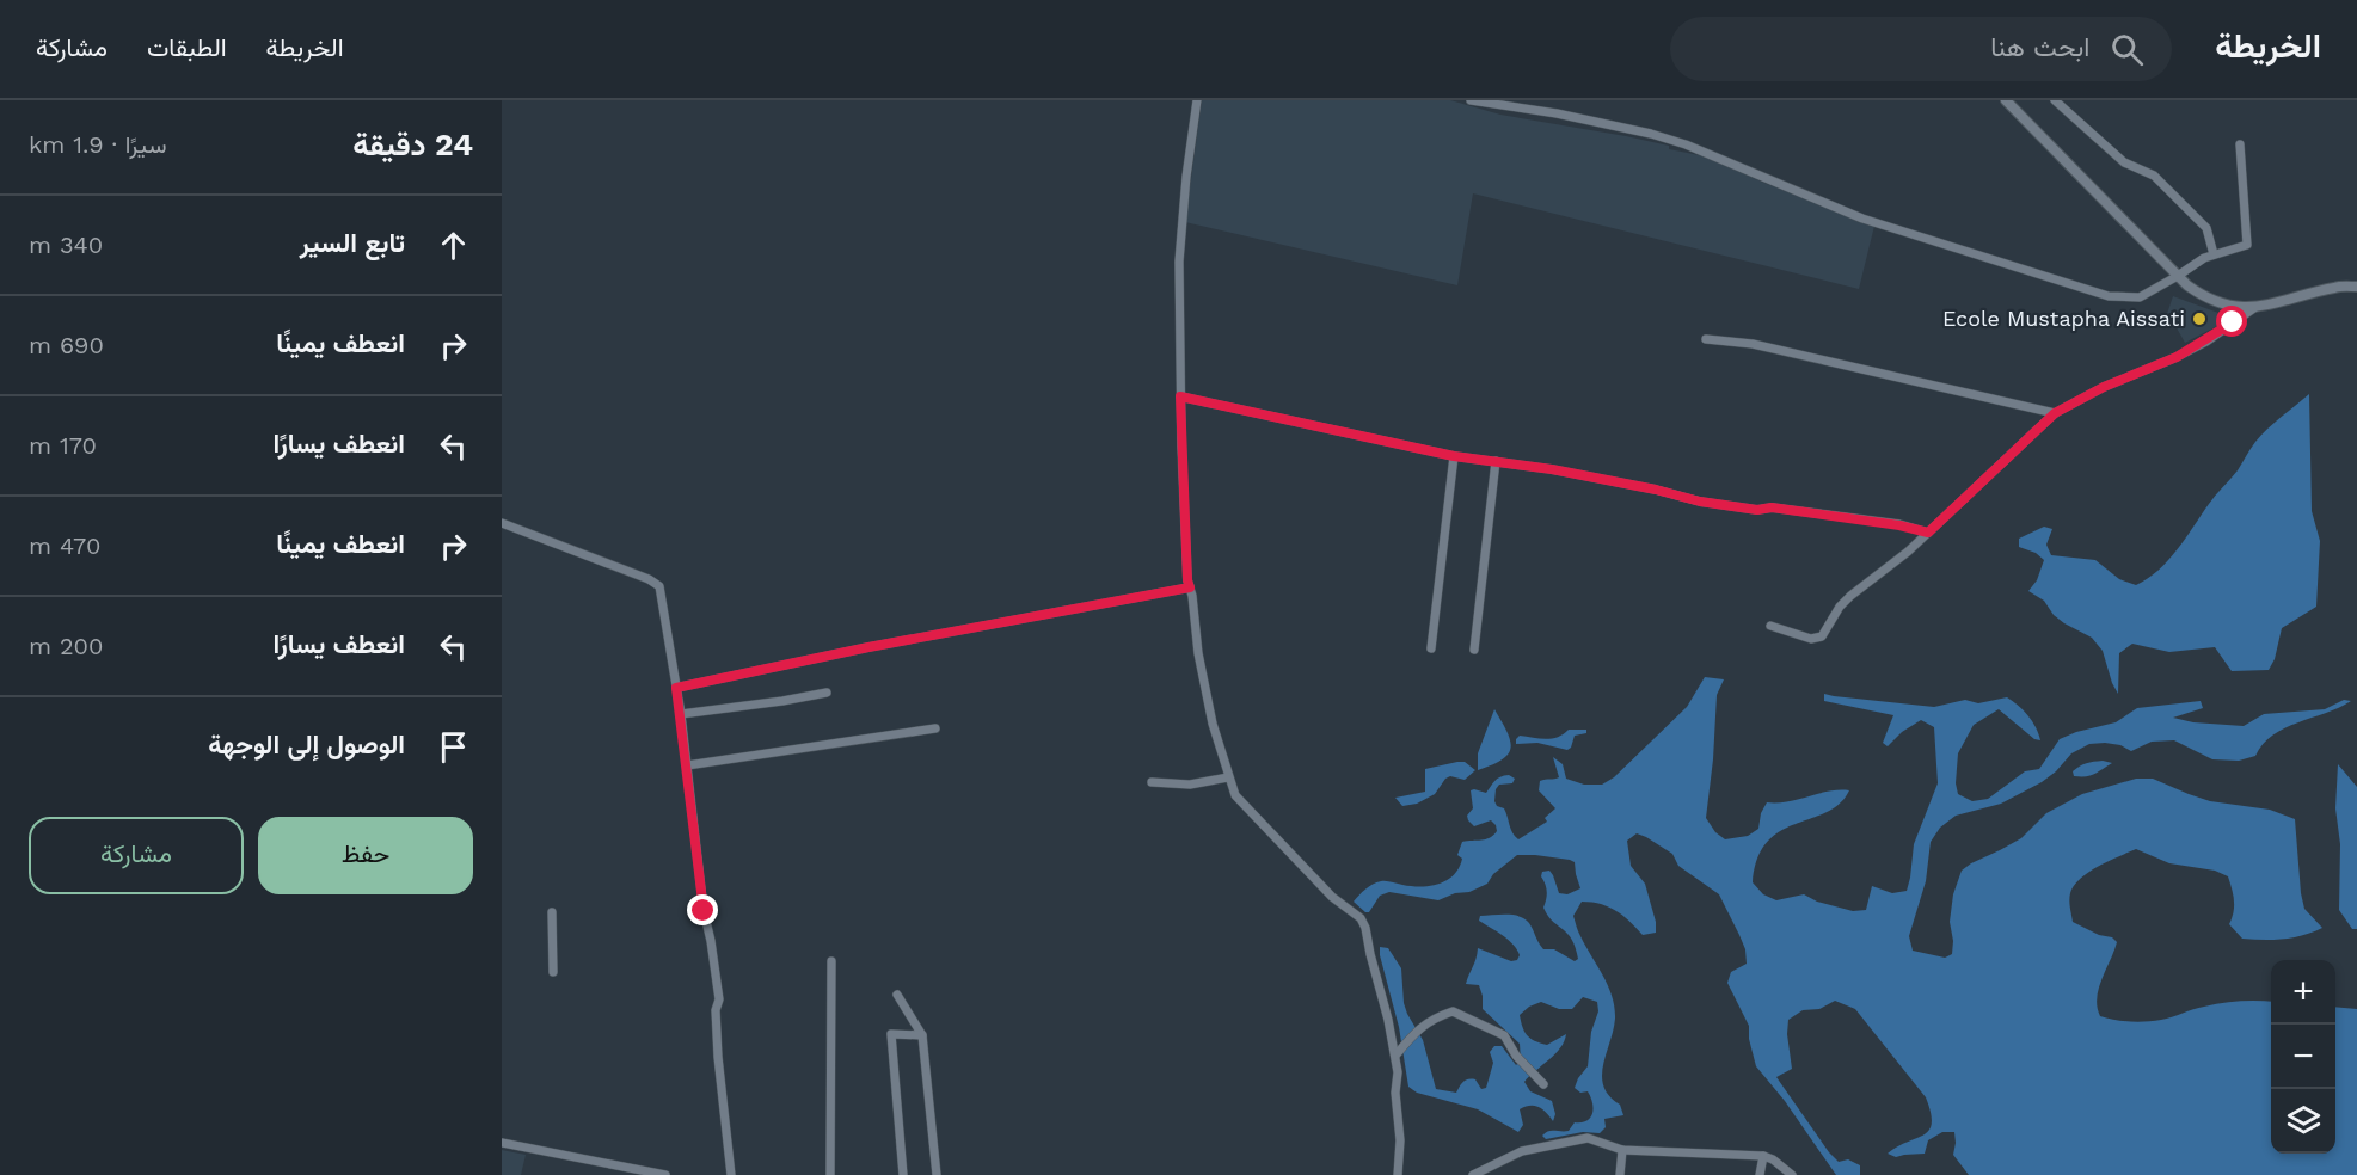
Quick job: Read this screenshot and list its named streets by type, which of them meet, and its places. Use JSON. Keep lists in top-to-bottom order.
{
  "places": ["Ecole Mustapha Aissati"],
  "page": {
    "header": "الخريطة",
    "search": "ابحث هنا",
    "nav": ["الخريطة", "الطبقات", "مشاركة"],
    "heading": ["24 دقيقة", "سيرًا · 1.9 km"],
    "list": [
      ["تابع السير", "340 m"],
      ["انعطف يمينًا", "690 m"],
      ["انعطف يسارًا", "170 m"],
      ["انعطف يمينًا", "470 m"],
      ["انعطف يسارًا", "200 m"],
      "الوصول إلى الوجهة"
    ],
    "buttons": ["حفظ", "مشاركة"],
    "map_buttons": ["+", "−"]
  }
}
